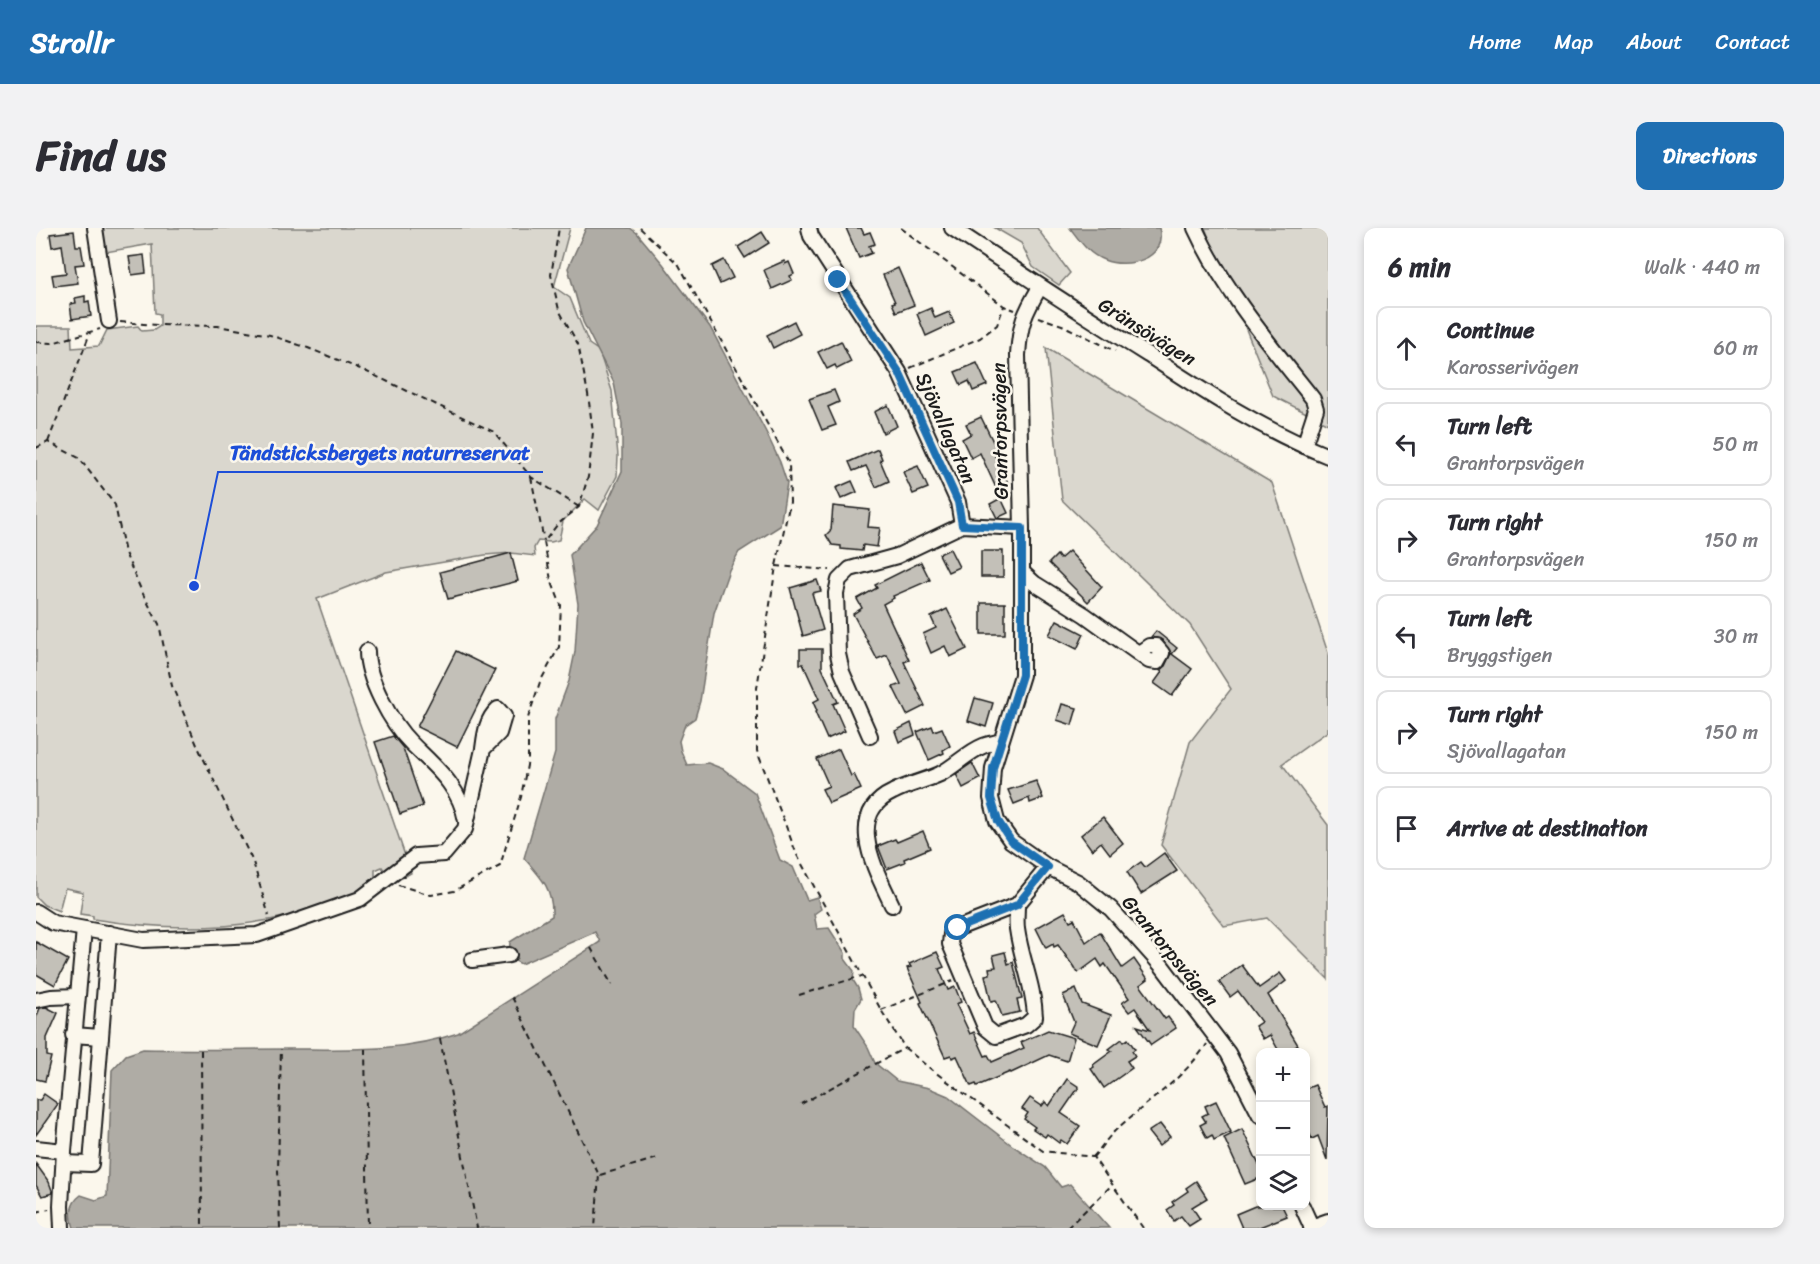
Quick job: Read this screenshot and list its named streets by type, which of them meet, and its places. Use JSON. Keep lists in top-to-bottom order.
{
  "streets": {
    "street": ["Gränsövägen", "Sjövallagatan", "Grantorpsvägen"]
  },
  "crossings": [
    ["Gränsövägen", "Grantorpsvägen"]
  ],
  "places": ["Tändsticksbergets naturreservat"],
  "page": {
    "header": "Strollr",
    "nav": [
      "Home",
      "Map",
      "About",
      "Contact"
    ],
    "title": "Find us",
    "buttons": "Directions",
    "heading": ["6 min", "Walk · 440 m"],
    "list": [
      ["Continue", "Karosserivägen", "60 m"],
      ["Turn left", "Grantorpsvägen", "50 m"],
      ["Turn right", "Grantorpsvägen", "150 m"],
      ["Turn left", "Bryggstigen", "30 m"],
      ["Turn right", "Sjövallagatan", "150 m"],
      "Arrive at destination"
    ],
    "map_buttons": ["+", "−"]
  }
}
